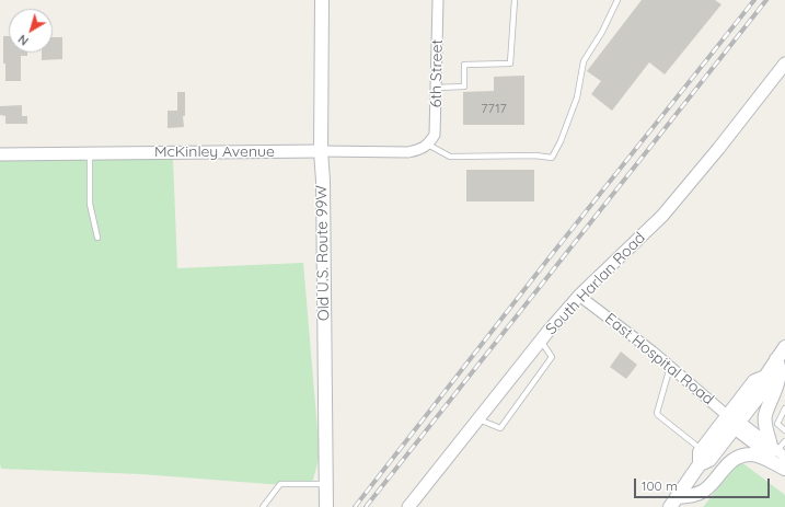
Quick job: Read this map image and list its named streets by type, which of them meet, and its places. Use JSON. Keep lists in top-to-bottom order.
{
  "streets": {
    "main road": ["Old U.S. Route 99W"],
    "street": [
      "6th Street",
      "McKinley Avenue",
      "South Harlan Road",
      "East Hospital Road"
    ]
  },
  "crossings": [
    ["6th Street", "McKinley Avenue"],
    ["McKinley Avenue", "Old U.S. Route 99W"],
    ["South Harlan Road", "East Hospital Road"]
  ],
  "house_numbers": ["7717"],
  "scale_bar": "100 m",
  "north": "bottom left"
}
